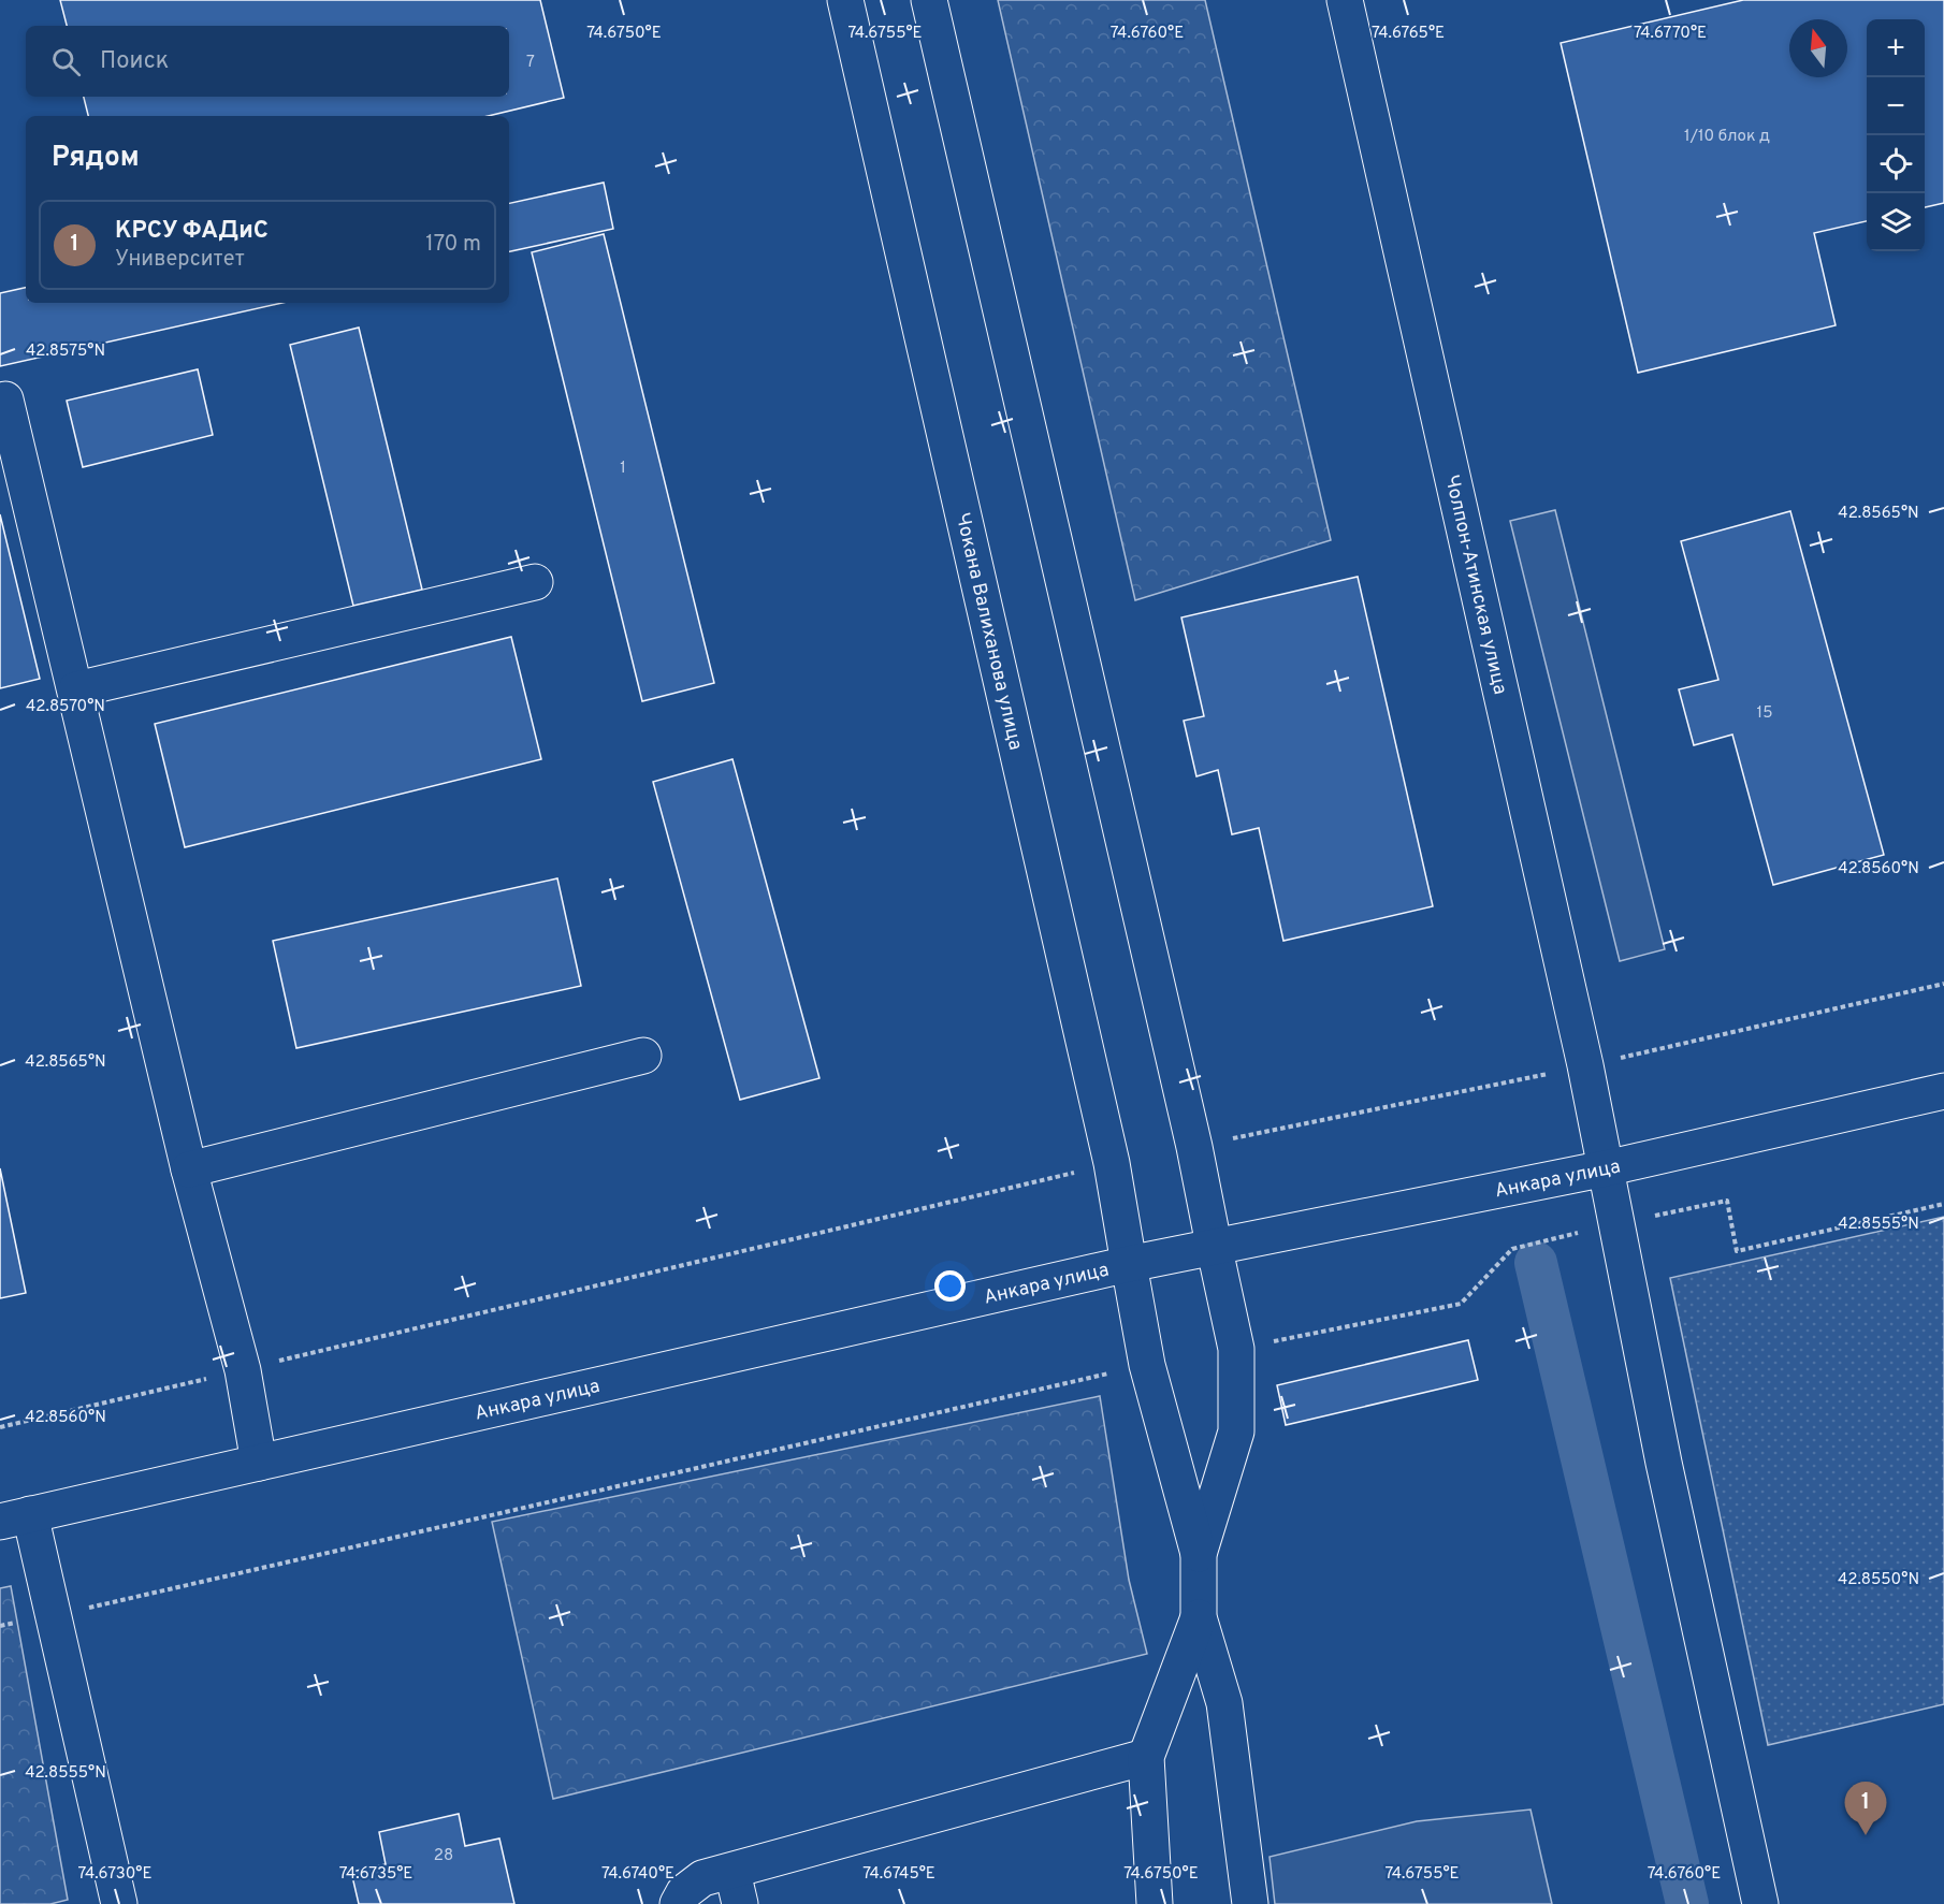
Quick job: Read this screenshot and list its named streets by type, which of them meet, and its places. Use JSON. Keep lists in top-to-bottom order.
{
  "streets": {
    "main road": ["Чолпон-Атинская улица", "Чокана Валиханова улица", "Анкара улица"]
  },
  "crossings": [
    ["Чолпон-Атинская улица", "Анкара улица"],
    ["Чокана Валиханова улица", "Анкара улица"]
  ],
  "house_numbers": [
    "7",
    "1/10 блок д",
    "1",
    "15",
    "28"
  ],
  "north": "top",
  "page": {
    "map_buttons": ["+", "−"],
    "search": "Поиск",
    "heading": "Рядом",
    "list": [
      {
        "mark": "1",
        "name": "КРСУ ФАДиС",
        "note": "Университет",
        "value": "170 m"
      }
    ],
    "pins": "1"
  },
  "coordinates": [
    "74.6750°E",
    "74.6755°E",
    "74.6760°E",
    "74.6765°E",
    "74.6770°E",
    "42.8575°N",
    "42.8565°N",
    "42.8570°N",
    "42.8560°N",
    "42.8555°N",
    "42.8550°N",
    "74.6730°E",
    "74.6735°E",
    "74.6740°E",
    "74.6745°E"
  ]
}
